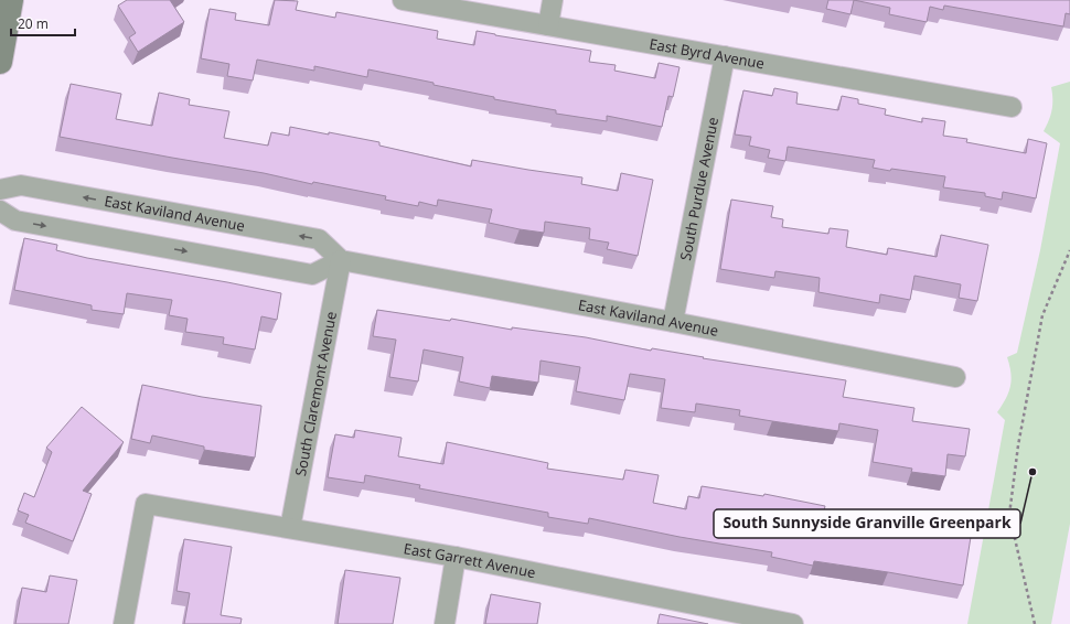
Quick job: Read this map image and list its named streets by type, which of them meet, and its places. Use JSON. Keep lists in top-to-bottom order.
{
  "streets": {
    "street": [
      "East Byrd Avenue",
      "South Purdue Avenue",
      "East Kaviland Avenue",
      "South Claremont Avenue",
      "East Garrett Avenue"
    ]
  },
  "crossings": [
    ["East Byrd Avenue", "South Purdue Avenue"],
    ["South Purdue Avenue", "East Kaviland Avenue"],
    ["East Kaviland Avenue", "South Claremont Avenue"],
    ["South Claremont Avenue", "East Garrett Avenue"]
  ],
  "places": ["South Sunnyside Granville Greenpark"],
  "scale_bar": "20 m"
}
